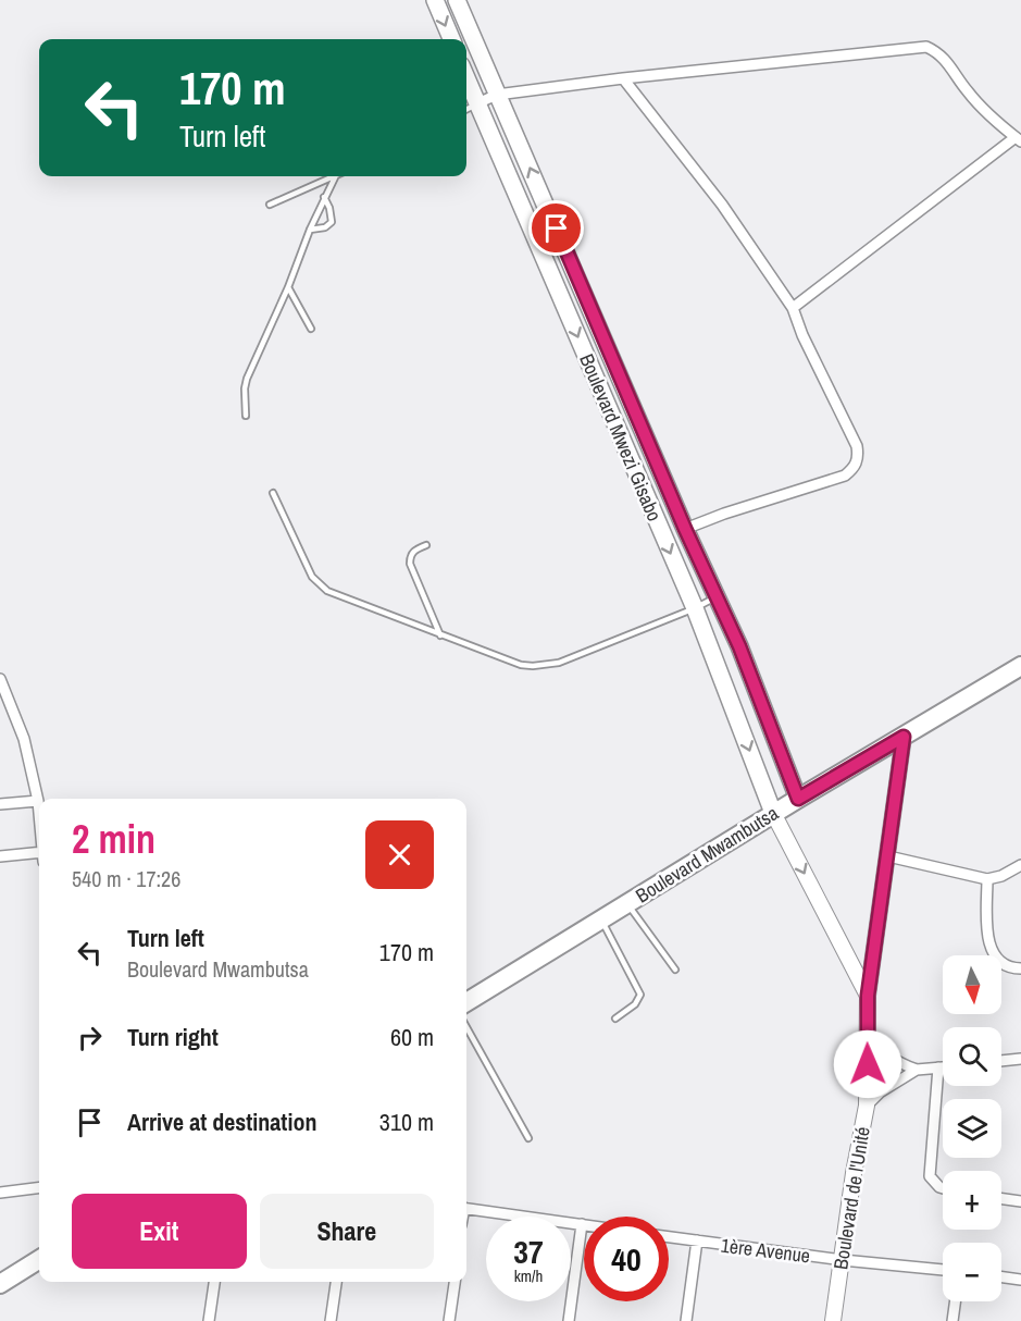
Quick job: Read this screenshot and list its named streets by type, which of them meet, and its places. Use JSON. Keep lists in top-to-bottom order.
{
  "streets": {
    "highway": ["Boulevard Mwambutsa"],
    "main road": ["Boulevard Mwezi Gisabo"],
    "street": ["Boulevard de l'Unité", "1ère Avenue"]
  },
  "crossings": [
    ["Boulevard Mwezi Gisabo", "Boulevard Mwambutsa"],
    ["Boulevard Mwezi Gisabo", "Boulevard de l'Unité"],
    ["Boulevard Mwambutsa", "Boulevard de l'Unité"],
    ["Boulevard de l'Unité", "1ère Avenue"]
  ],
  "north": "bottom",
  "page": {
    "turn": ["170 m", "Turn left"],
    "heading": ["2 min", "540 m · 17:26"],
    "list": [
      {
        "name": "Turn left",
        "note": "Boulevard Mwambutsa",
        "value": "170 m"
      },
      {
        "name": "Turn right",
        "value": "60 m"
      },
      {
        "name": "Arrive at destination",
        "value": "310 m"
      }
    ],
    "map_buttons": ["+", "−"],
    "buttons": ["Exit", "Share"],
    "speed": "37 km/h",
    "limit": "40"
  }
}
